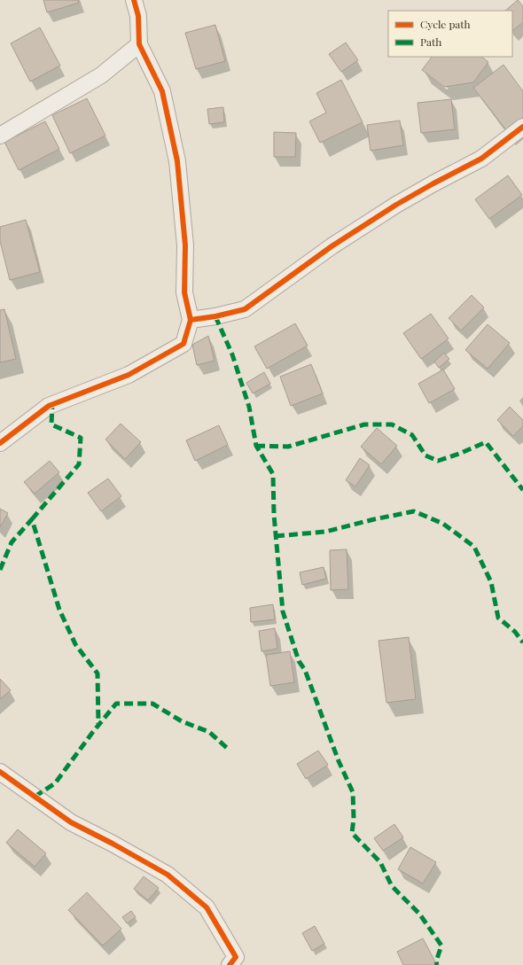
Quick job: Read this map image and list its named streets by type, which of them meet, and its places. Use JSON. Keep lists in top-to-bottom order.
{
  "legend": ["Cycle path", "Path"]
}
